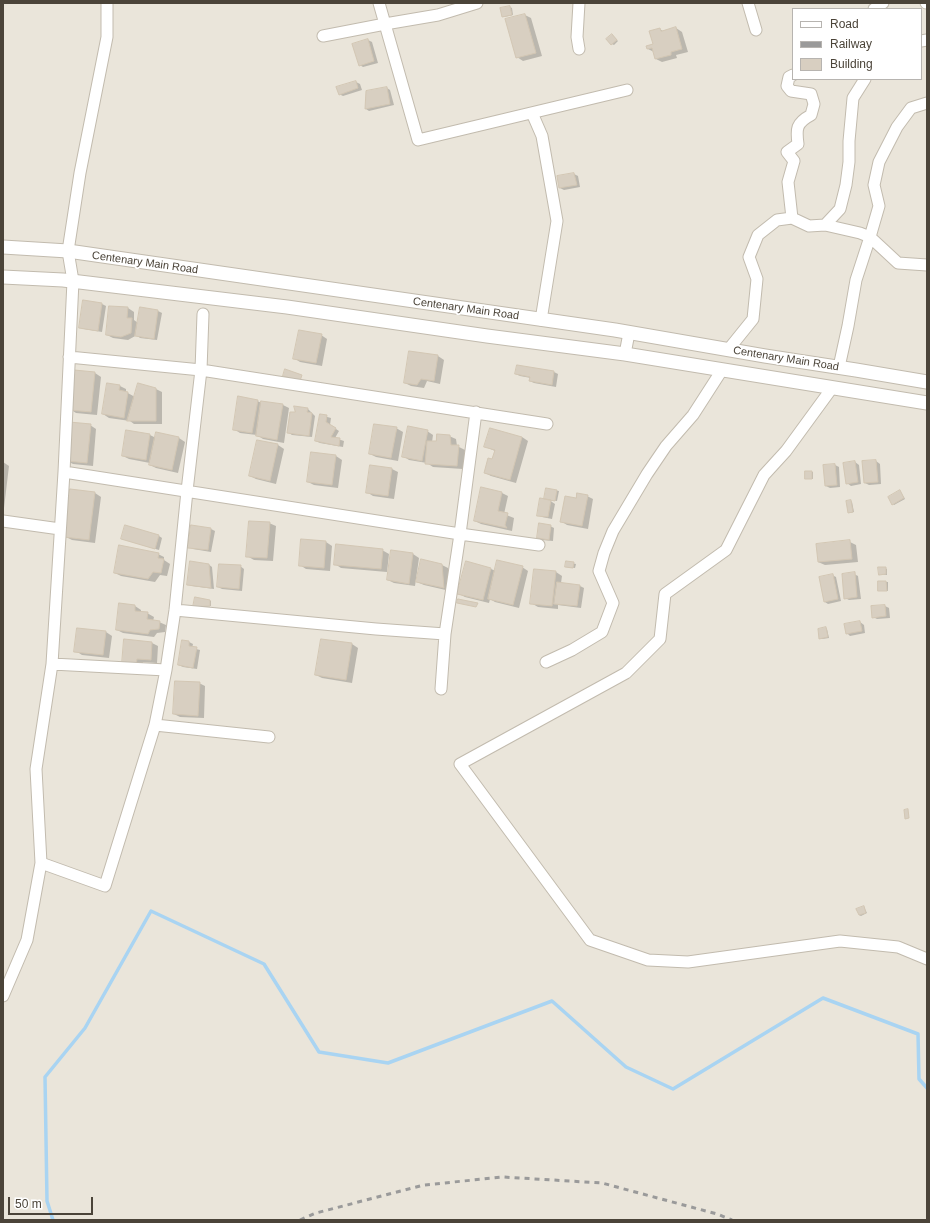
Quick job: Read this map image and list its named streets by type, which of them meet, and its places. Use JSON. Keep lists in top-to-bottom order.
{
  "streets": {
    "street": ["Centenary Main Road"]
  },
  "legend": ["Road", "Railway", "Building"],
  "scale_bar": "50 m"
}
